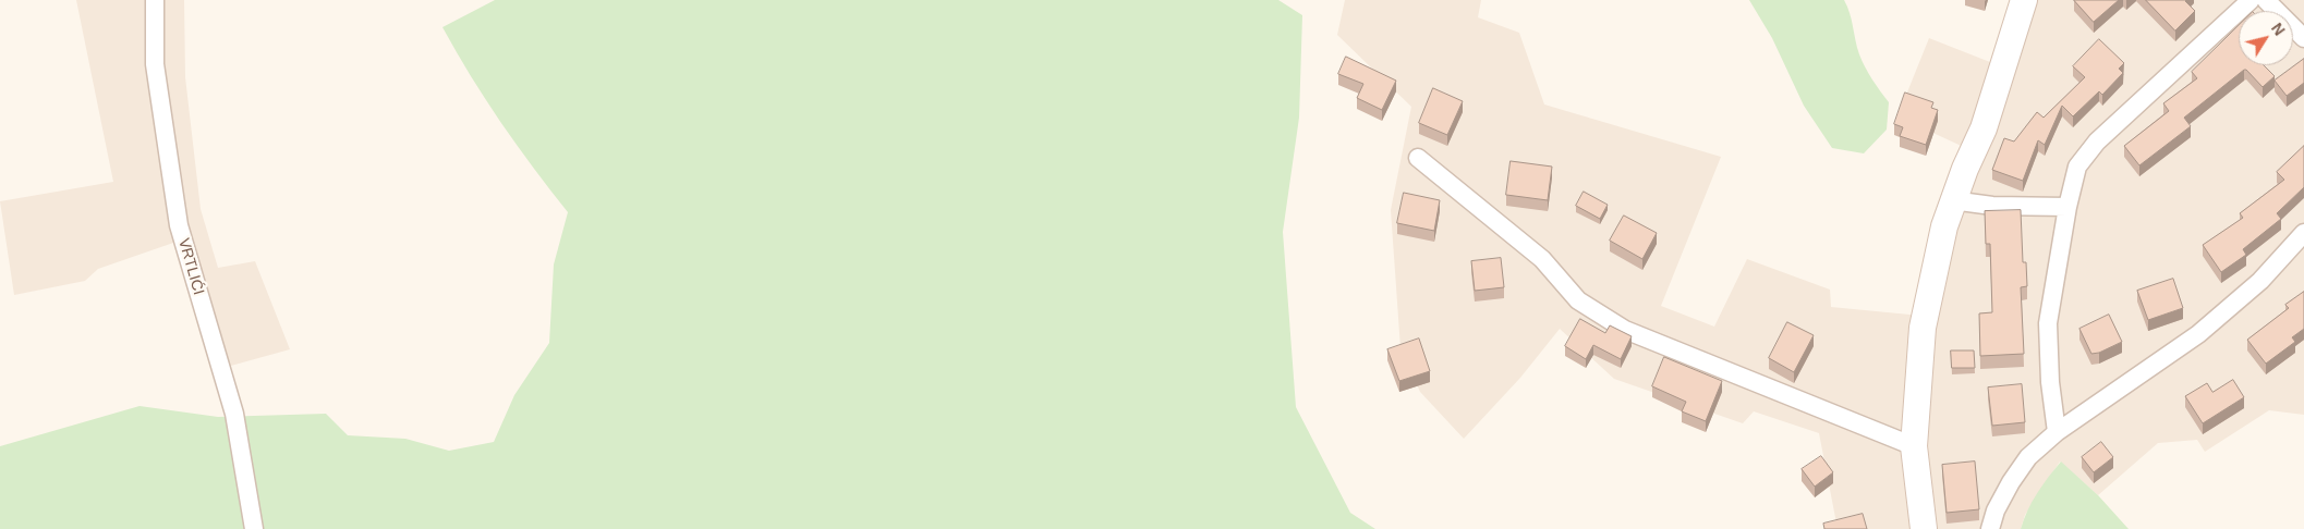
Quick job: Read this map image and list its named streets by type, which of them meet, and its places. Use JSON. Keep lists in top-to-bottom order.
{
  "streets": {
    "street": ["VRTLIĆI"]
  },
  "north": "top right"
}
